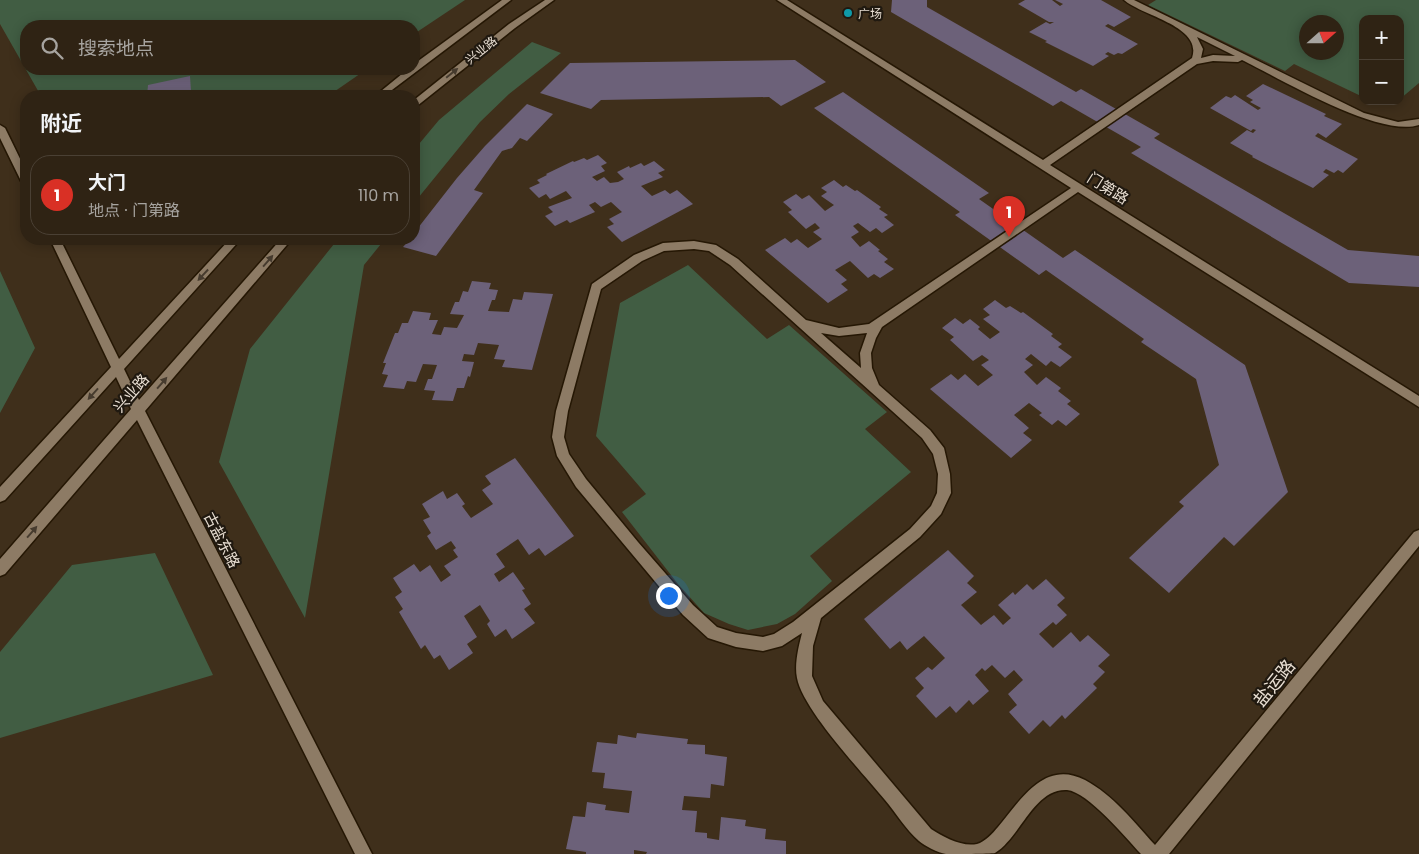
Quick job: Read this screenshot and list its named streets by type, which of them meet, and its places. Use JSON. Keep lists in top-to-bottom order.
{
  "streets": {
    "street": [
      "兴业路",
      "门第路",
      "古盐东路",
      "盐运路"
    ]
  },
  "crossings": [
    ["兴业路", "古盐东路"]
  ],
  "places": ["广场"],
  "north": "right",
  "page": {
    "map_buttons": ["+", "−"],
    "search": "搜索地点",
    "heading": "附近",
    "list": [
      {
        "mark": "1",
        "name": "大门",
        "note": "地点 · 门第路",
        "value": "110 m"
      }
    ],
    "pins": "1"
  }
}
